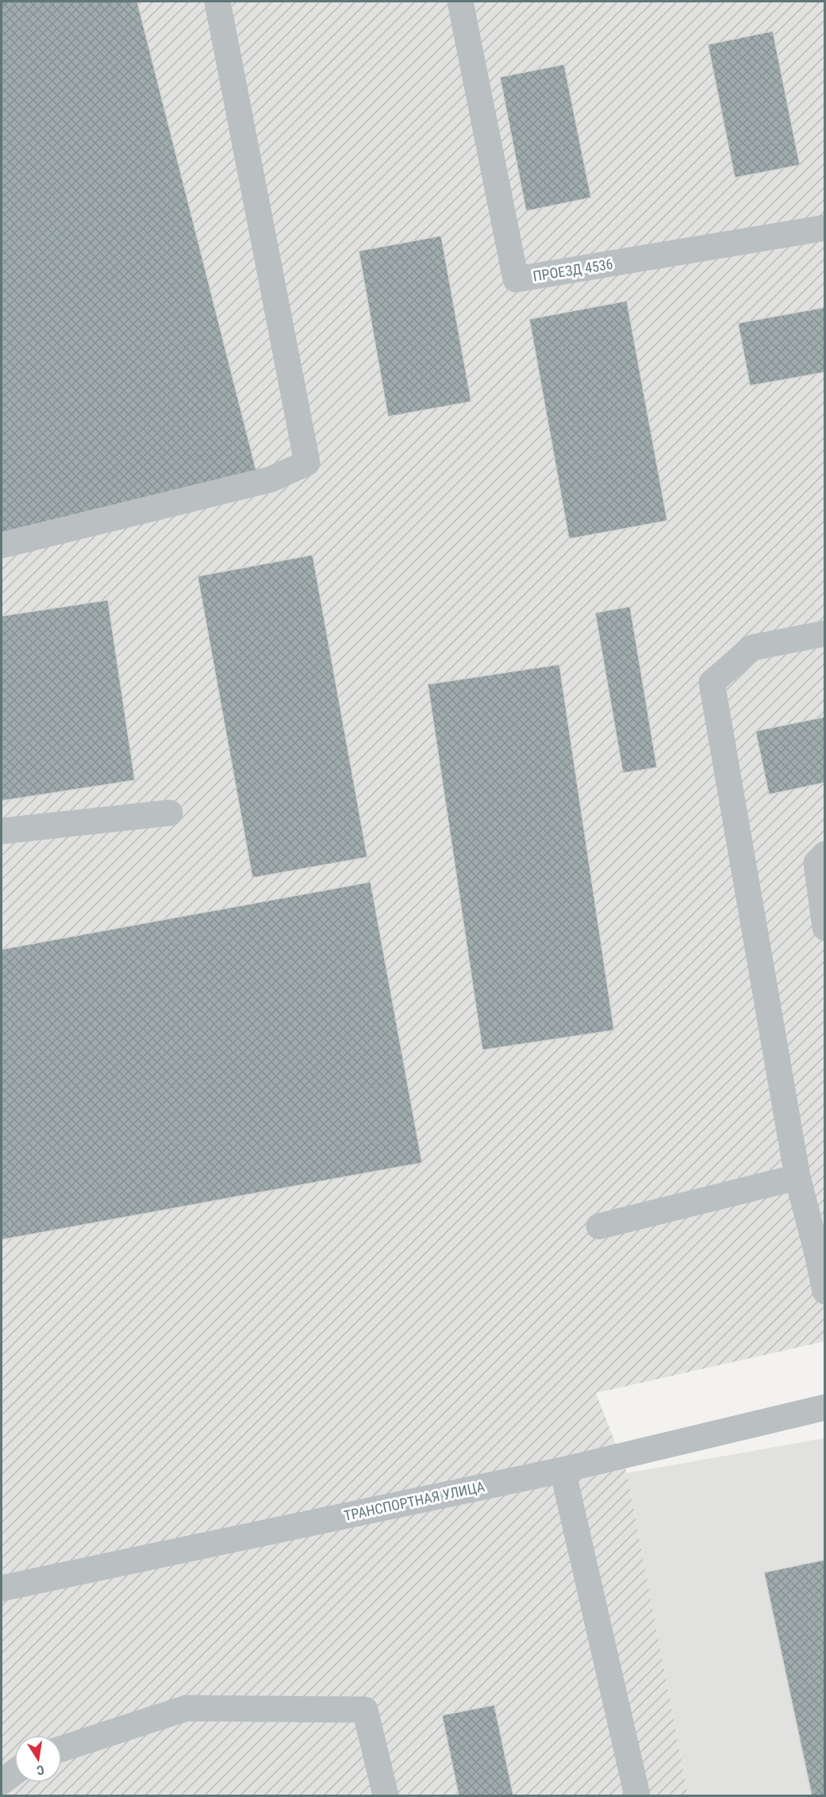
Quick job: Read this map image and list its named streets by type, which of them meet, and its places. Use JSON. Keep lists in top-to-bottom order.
{
  "streets": {
    "street": ["ПРОЕЗД 4536", "ТРАНСПОРТНАЯ УЛИЦА"]
  },
  "north": "bottom"
}
